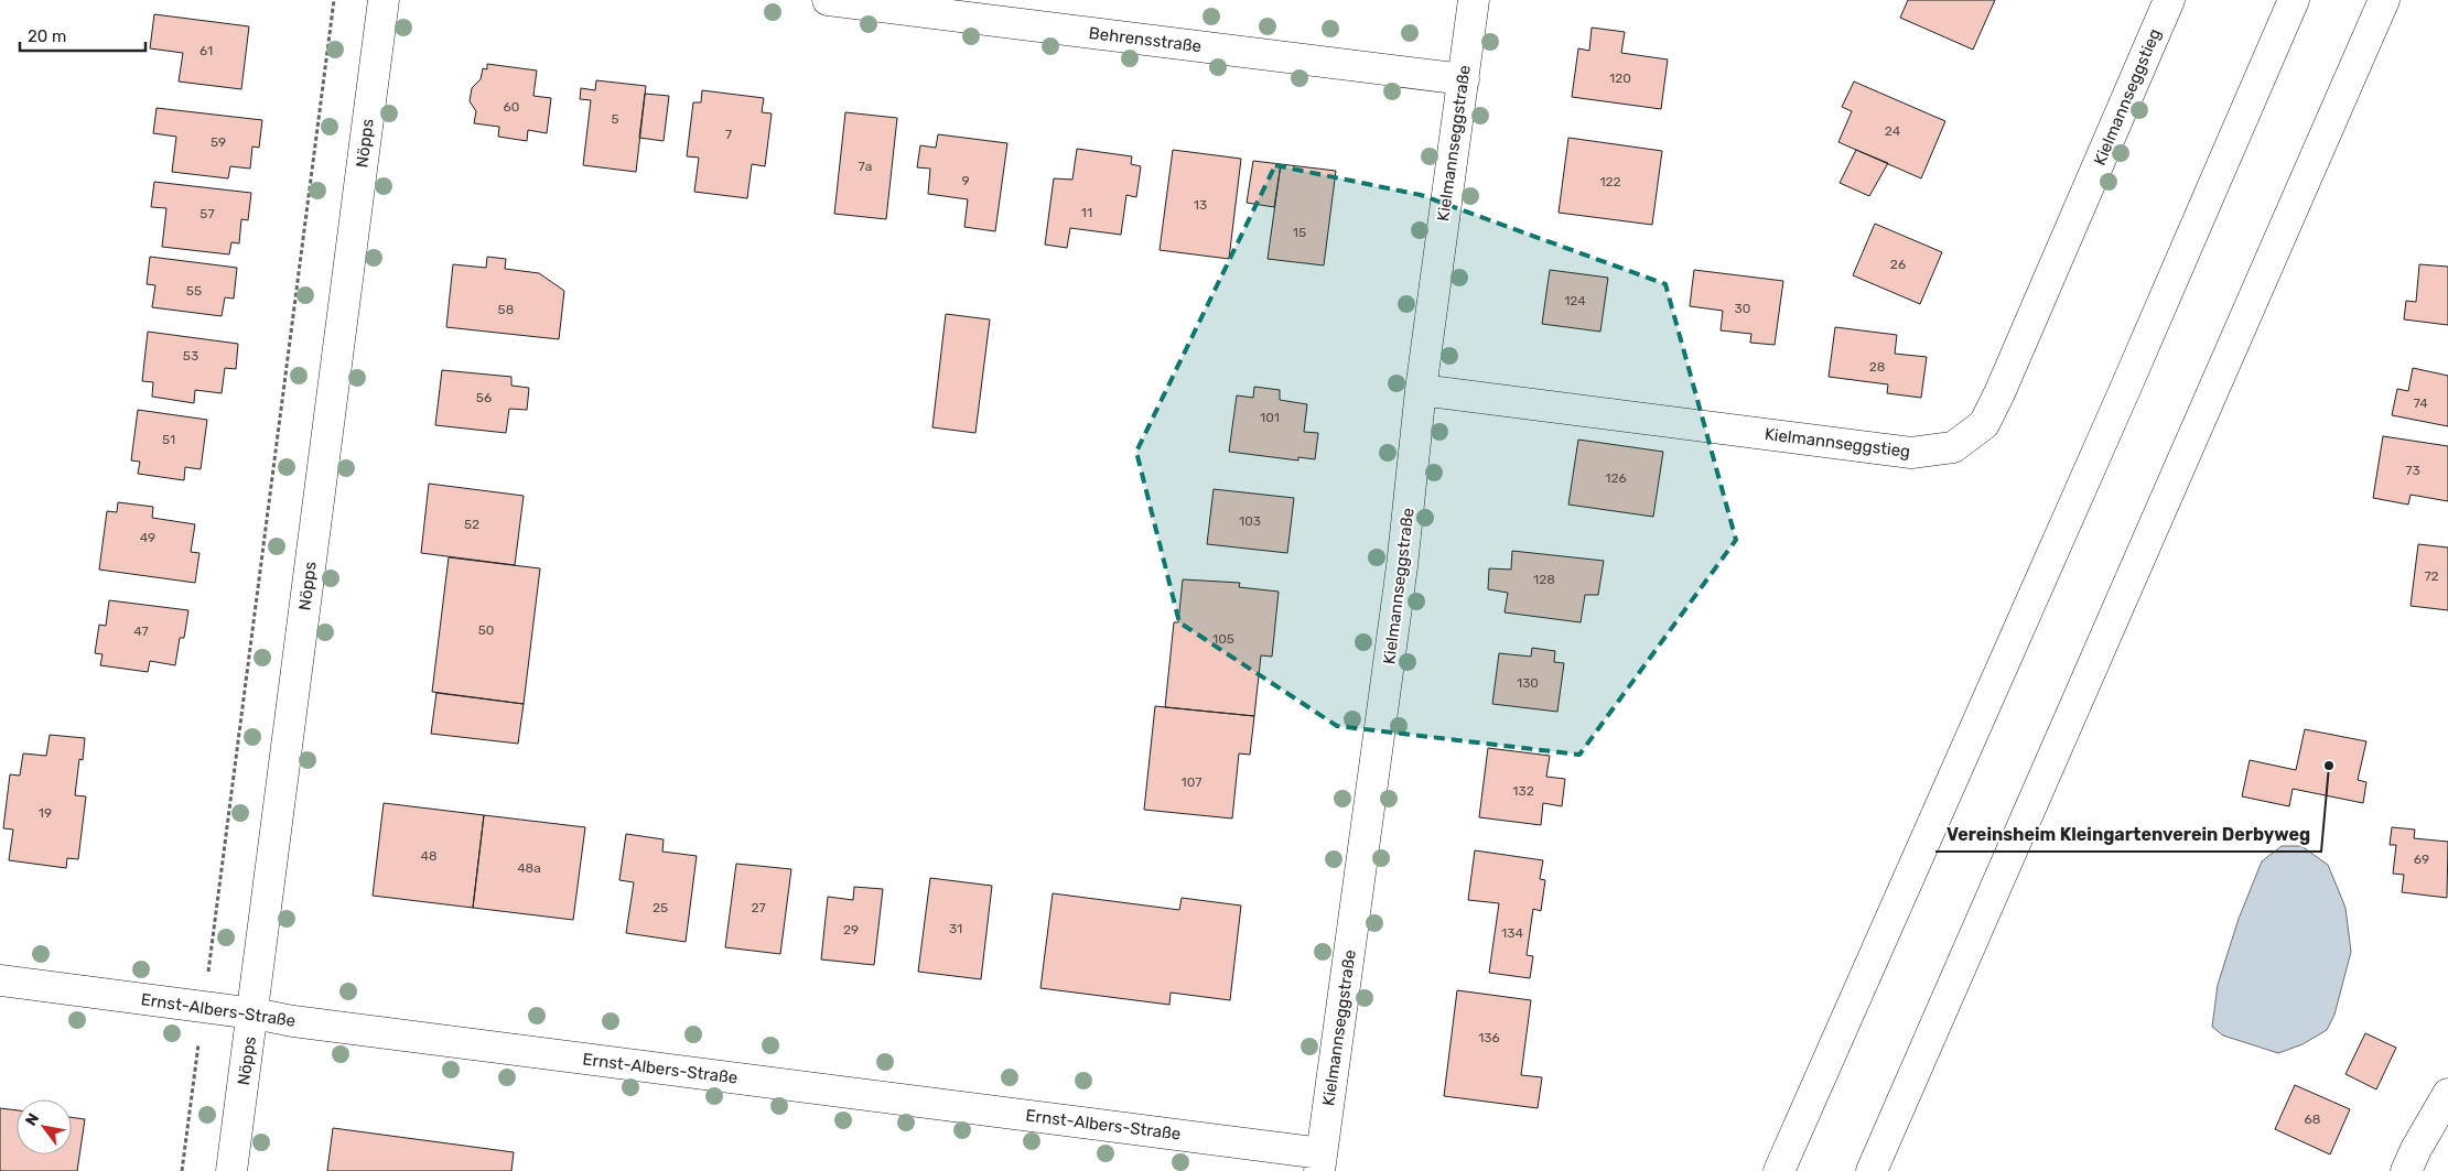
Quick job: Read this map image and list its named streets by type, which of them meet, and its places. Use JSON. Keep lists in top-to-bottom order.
{
  "streets": {
    "main road": [
      "Behrensstraße",
      "Kielmannseggstieg",
      "Nöpps",
      "Kielmannseggstraße",
      "Ernst-Albers-Straße"
    ]
  },
  "crossings": [
    ["Behrensstraße", "Kielmannseggstraße"],
    ["Kielmannseggstieg", "Kielmannseggstraße"],
    ["Nöpps", "Ernst-Albers-Straße"],
    ["Kielmannseggstraße", "Ernst-Albers-Straße"]
  ],
  "places": ["Vereinsheim Kleingartenverein Derbyweg"],
  "house_numbers": [
    "61",
    "120",
    "60",
    "5",
    "24",
    "7",
    "59",
    "7a",
    "9",
    "122",
    "13",
    "11",
    "57",
    "15",
    "26",
    "55",
    "124",
    "30",
    "58",
    "53",
    "28",
    "56",
    "74",
    "101",
    "51",
    "73",
    "126",
    "103",
    "52",
    "49",
    "72",
    "128",
    "50",
    "47",
    "105",
    "130",
    "107",
    "132",
    "19",
    "48",
    "69",
    "48a",
    "25",
    "27",
    "31",
    "29",
    "134",
    "136",
    "68"
  ],
  "scale_bar": "20 m",
  "north": "top left"
}
